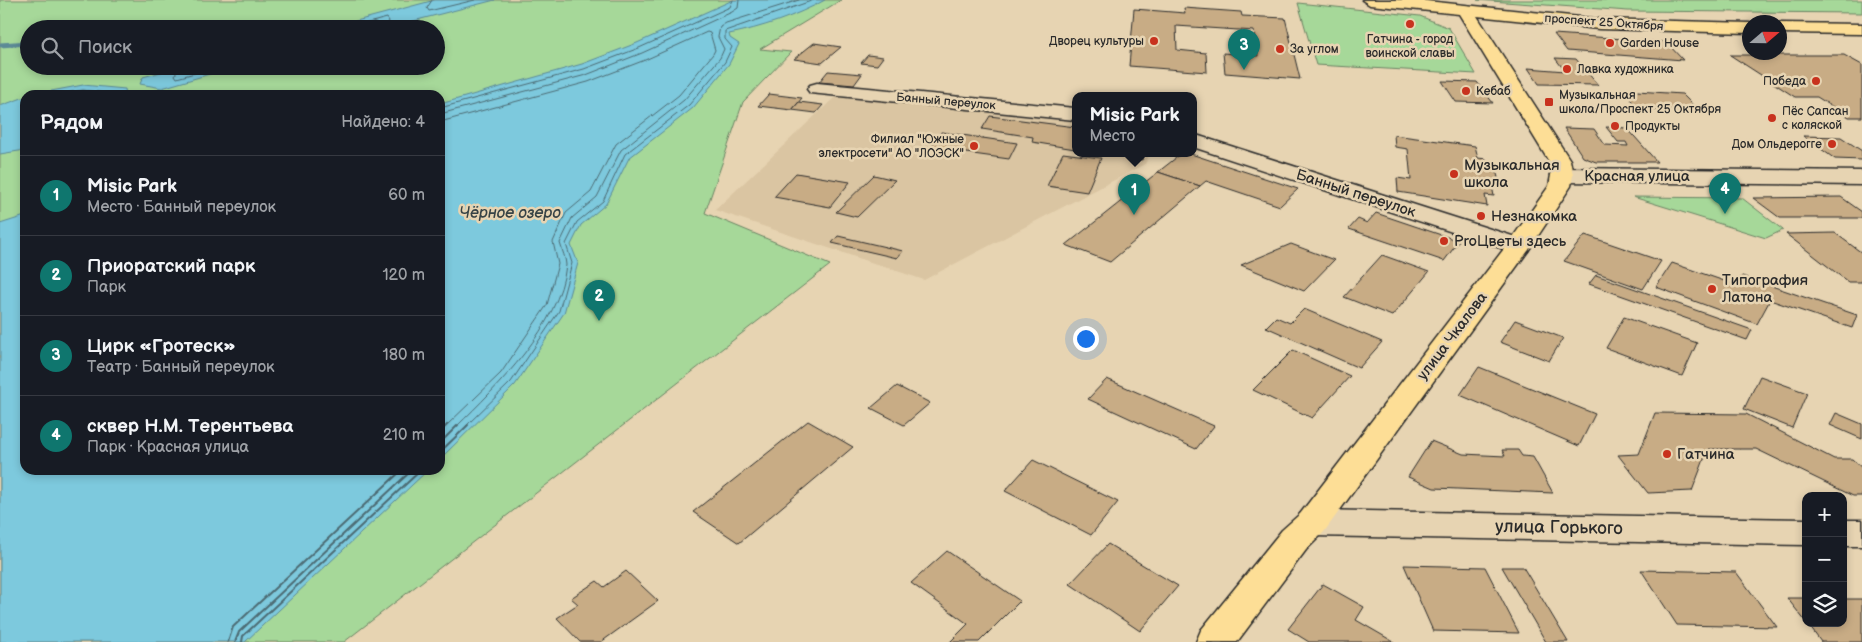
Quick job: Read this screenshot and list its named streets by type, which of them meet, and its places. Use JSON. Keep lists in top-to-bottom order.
{
  "streets": {
    "main road": ["проспект 25 Октября", "улица Чкалова"],
    "street": ["Банный переулок", "Красная улица", "улица Горького"]
  },
  "crossings": [
    ["Банный переулок", "улица Чкалова"],
    ["Красная улица", "улица Чкалова"],
    ["улица Чкалова", "улица Горького"]
  ],
  "water": ["Чёрное озеро"],
  "places": {
    "other": [
      "Гатчина - город воинской славы",
      "Дворец культуры",
      "Garden House",
      "За углом",
      "Лавка художника",
      "Победа",
      "Кебаб",
      "Пёс Сапсан с коляской",
      "Продукты",
      "Дом Ольдерогге",
      "Филиал \"Южные электросети\" АО \"ЛОЭСК\"",
      "Музыкальная школа",
      "Незнакомка",
      "ProЦветы здесь",
      "Типография Латона",
      "Гатчина"
    ],
    "transit": ["Музыкальная школа/Проспект 25 Октября"]
  },
  "north": "right",
  "page": {
    "search": "Поиск",
    "pins": [
      "3",
      "4",
      "1",
      "2"
    ],
    "heading": ["Рядом", "Найдено: 4"],
    "popup": ["Misic Park", "Место"],
    "list": [
      {
        "mark": "1",
        "name": "Misic Park",
        "note": "Место · Банный переулок",
        "value": "60 m"
      },
      {
        "mark": "2",
        "name": "Приоратский парк",
        "note": "Парк",
        "value": "120 m"
      },
      {
        "mark": "3",
        "name": "Цирк «Гротеск»",
        "note": "Театр · Банный переулок",
        "value": "180 m"
      },
      {
        "mark": "4",
        "name": "сквер Н.М. Терентьева",
        "note": "Парк · Красная улица",
        "value": "210 m"
      }
    ],
    "map_buttons": ["+", "−"]
  }
}
